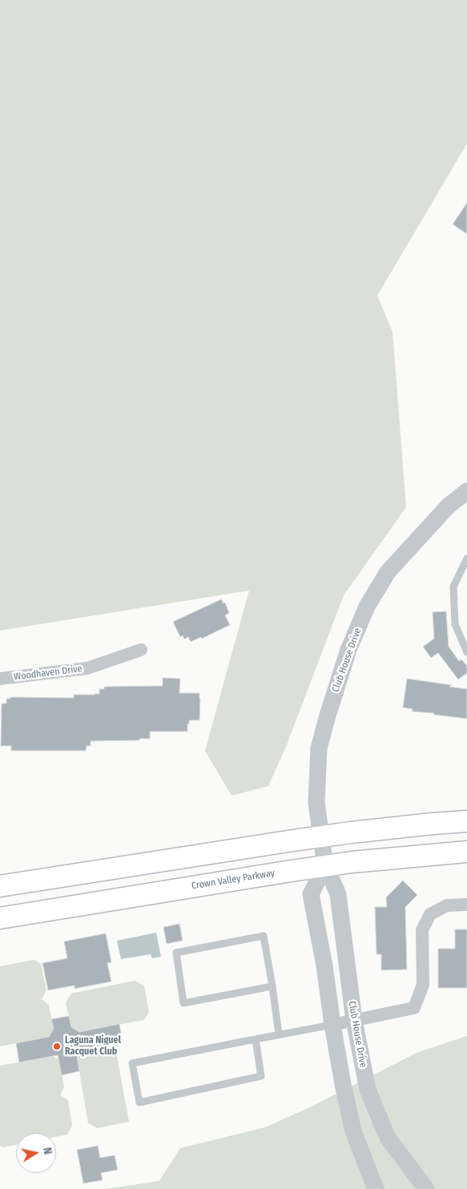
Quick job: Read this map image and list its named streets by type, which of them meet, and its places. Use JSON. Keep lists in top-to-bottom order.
{
  "streets": {
    "main road": ["Crown Valley Parkway"],
    "street": ["Club House Drive", "Woodhaven Drive"]
  },
  "crossings": [
    ["Club House Drive", "Crown Valley Parkway"]
  ],
  "places": ["Laguna Niguel Racquet Club"],
  "north": "right"
}
